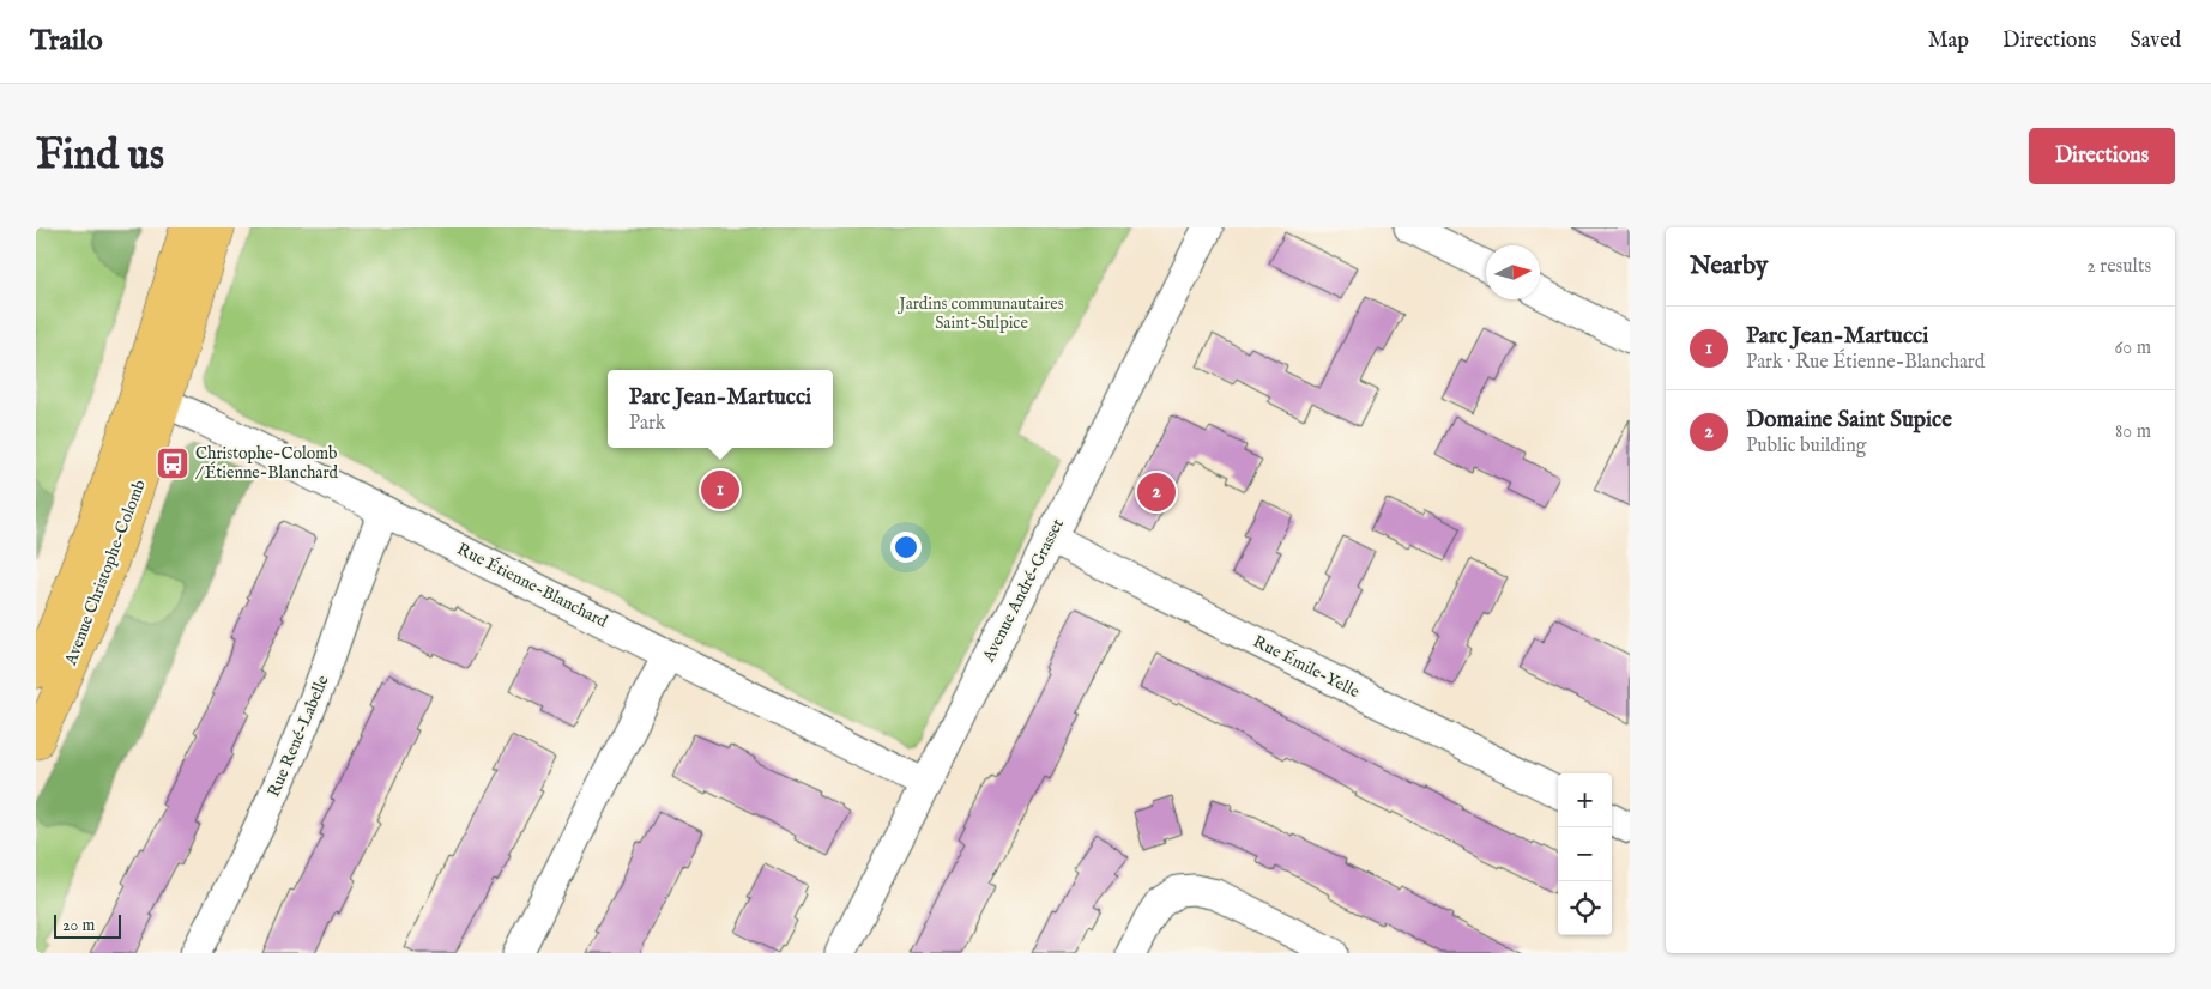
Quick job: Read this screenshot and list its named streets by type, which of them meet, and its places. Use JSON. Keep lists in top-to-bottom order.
{
  "streets": {
    "main road": ["Avenue Christophe-Colomb"],
    "street": [
      "Rue Étienne-Blanchard",
      "Avenue André-Grasset",
      "Rue Émile-Yelle",
      "Rue René-Labelle"
    ]
  },
  "crossings": [
    ["Avenue Christophe-Colomb", "Rue Étienne-Blanchard"],
    ["Rue Étienne-Blanchard", "Avenue André-Grasset"],
    ["Rue Étienne-Blanchard", "Rue René-Labelle"],
    ["Avenue André-Grasset", "Rue Émile-Yelle"]
  ],
  "parks": ["Jardins communautaires Saint-Sulpice"],
  "places": {
    "bus stop": ["Christophe-Colomb / Étienne-Blanchard"]
  },
  "scale_bar": "20 m",
  "north": "right",
  "page": {
    "header": "Trailo",
    "nav": ["Map", "Directions", "Saved"],
    "buttons": "Directions",
    "title": "Find us",
    "heading": ["Nearby", "2 results"],
    "list": [
      {
        "mark": "1",
        "name": "Parc Jean-Martucci",
        "note": "Park · Rue Étienne-Blanchard",
        "value": "60 m"
      },
      {
        "mark": "2",
        "name": "Domaine Saint Supice",
        "note": "Public building",
        "value": "80 m"
      }
    ],
    "popup": ["Parc Jean-Martucci", "Park"],
    "pins": ["1", "2"],
    "map_buttons": ["+", "−"],
    "scale": "20 m"
  }
}
